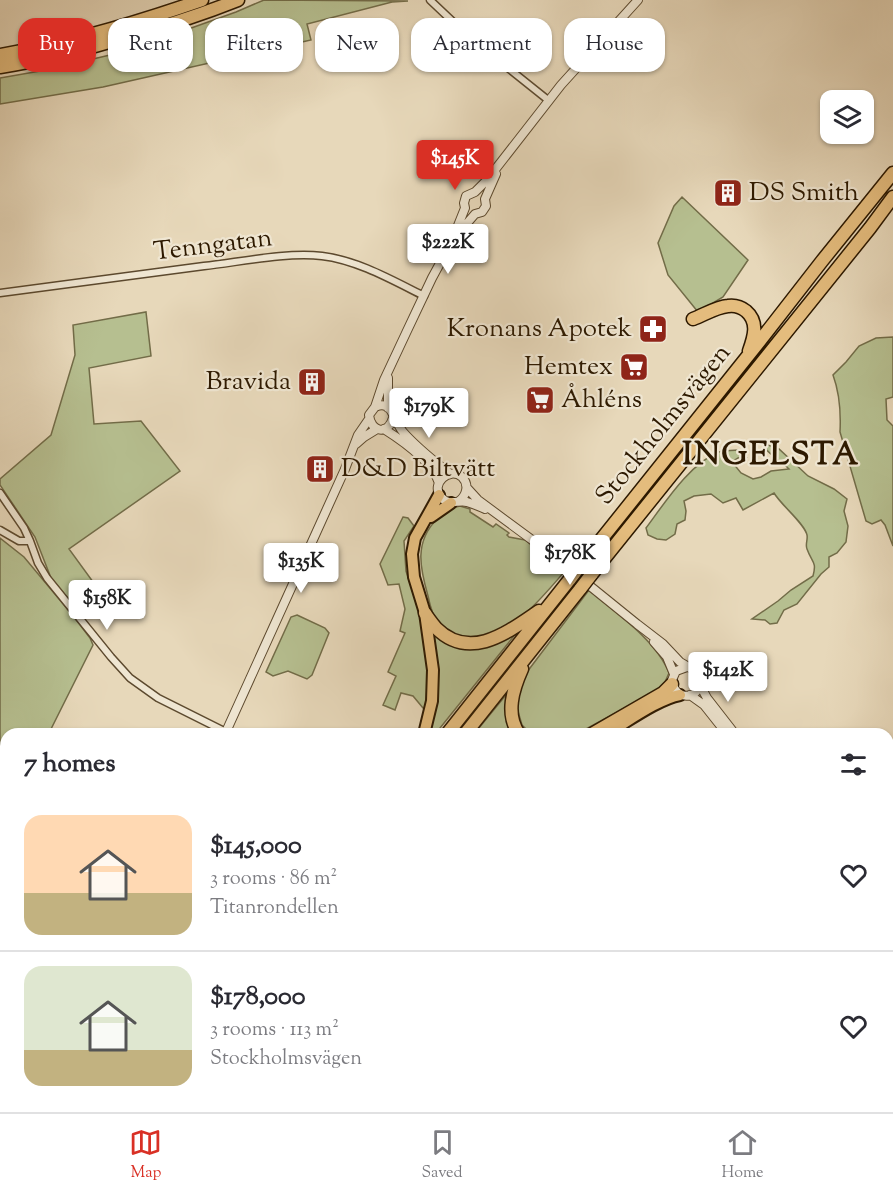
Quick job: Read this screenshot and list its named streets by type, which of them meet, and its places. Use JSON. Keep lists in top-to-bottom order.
{
  "streets": {
    "highway": ["Stockholmsvägen"],
    "street": ["Tenngatan"]
  },
  "districts": ["INGELSTA"],
  "places": {
    "building": ["DS Smith", "Bravida", "D&D Biltvätt"],
    "pharmacy": ["Kronans Apotek"],
    "supermarket": ["Hemtex", "Åhléns"]
  },
  "page": {
    "chip": [
      "Buy",
      "Rent",
      "Filters",
      "New",
      "Apartment",
      "House"
    ],
    "price": [
      "$145K",
      "$222K",
      "$179K",
      "$178K",
      "$135K",
      "$158K",
      "$142K"
    ],
    "heading": "7 homes",
    "list": [
      {
        "name": "$145,000",
        "note": "3 rooms · 86 m² · Titanrondellen"
      },
      {
        "name": "$178,000",
        "note": "3 rooms · 113 m² · Stockholmsvägen"
      }
    ],
    "tabs": ["Map", "Saved", "Home"]
  }
}
